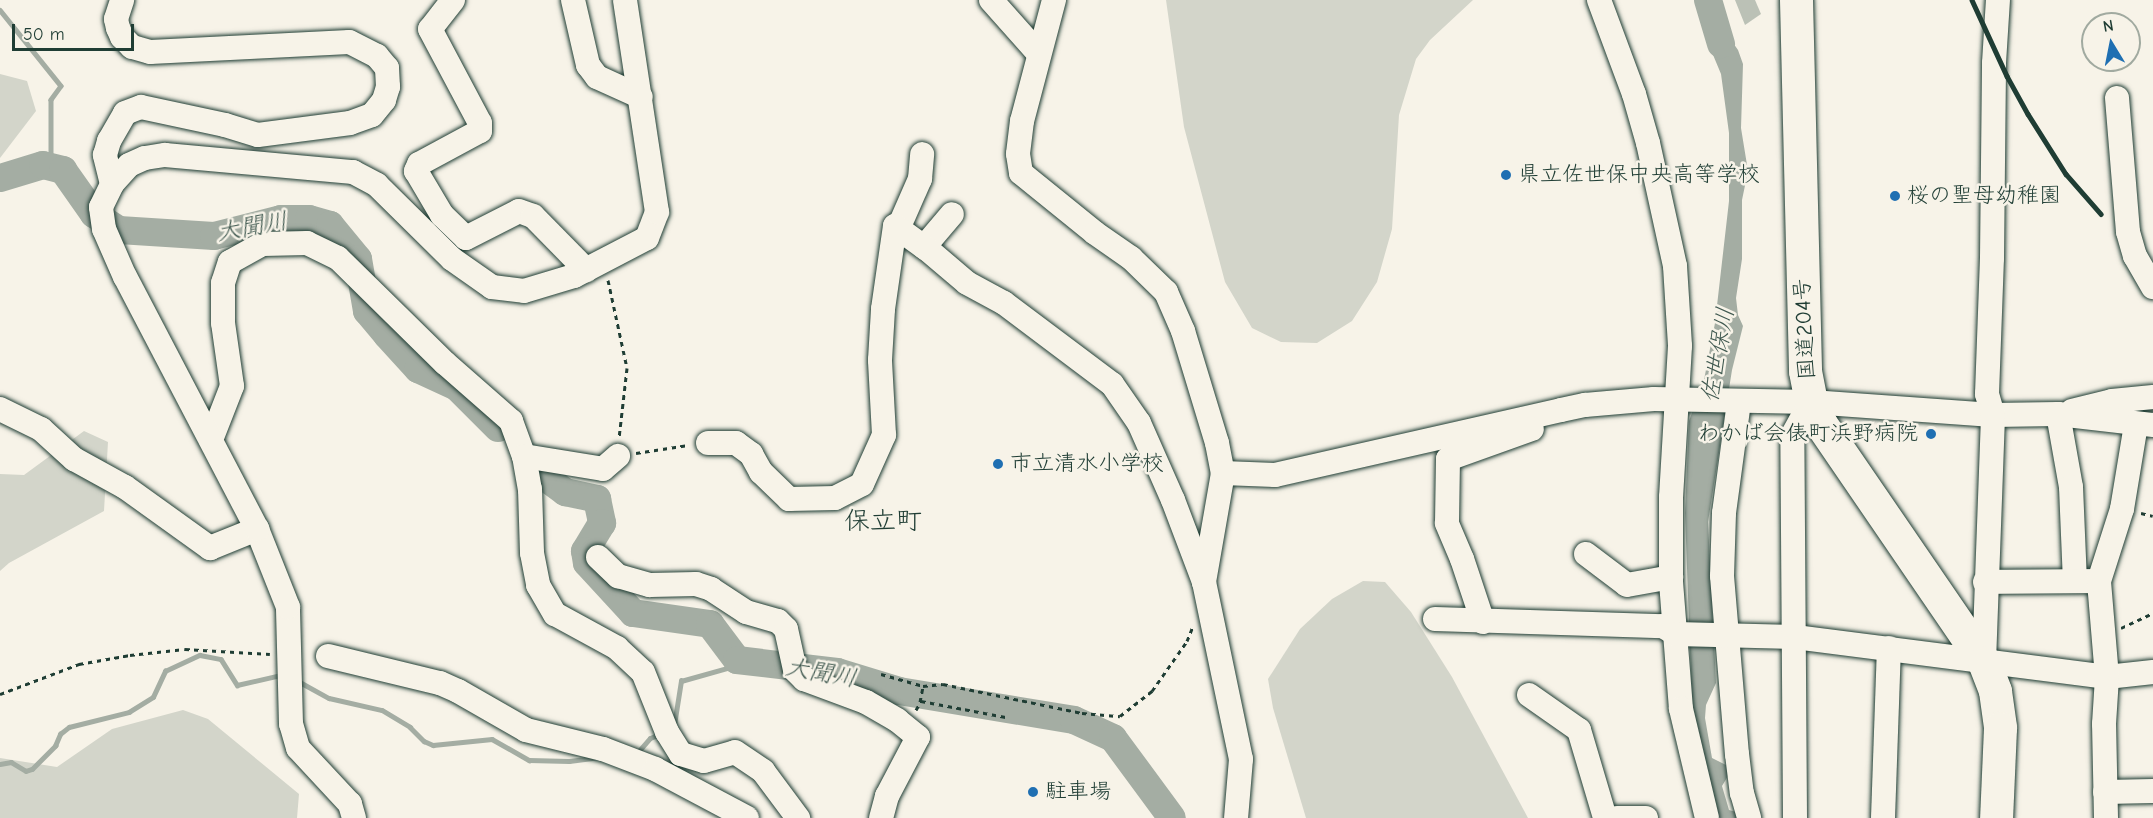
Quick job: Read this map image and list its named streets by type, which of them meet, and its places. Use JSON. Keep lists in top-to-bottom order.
{
  "streets": {
    "highway": ["国道204号"]
  },
  "districts": ["保立町"],
  "water": ["大聞川", "佐世保川"],
  "places": [
    "県立佐世保中央高等学校",
    "桜の聖母幼稚園",
    "わかば会俵町浜野病院",
    "市立清水小学校",
    "駐車場"
  ],
  "scale_bar": "50 m",
  "north": "top"
}
